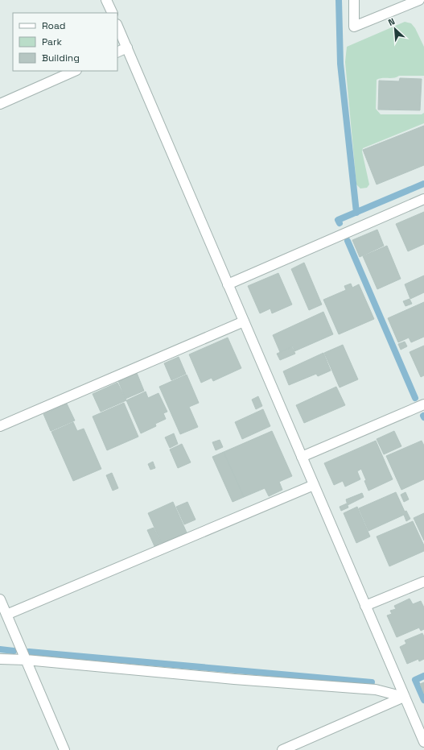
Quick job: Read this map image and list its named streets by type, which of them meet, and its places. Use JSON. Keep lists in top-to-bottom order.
{
  "legend": ["Road", "Park", "Building"],
  "north": "top left"
}
